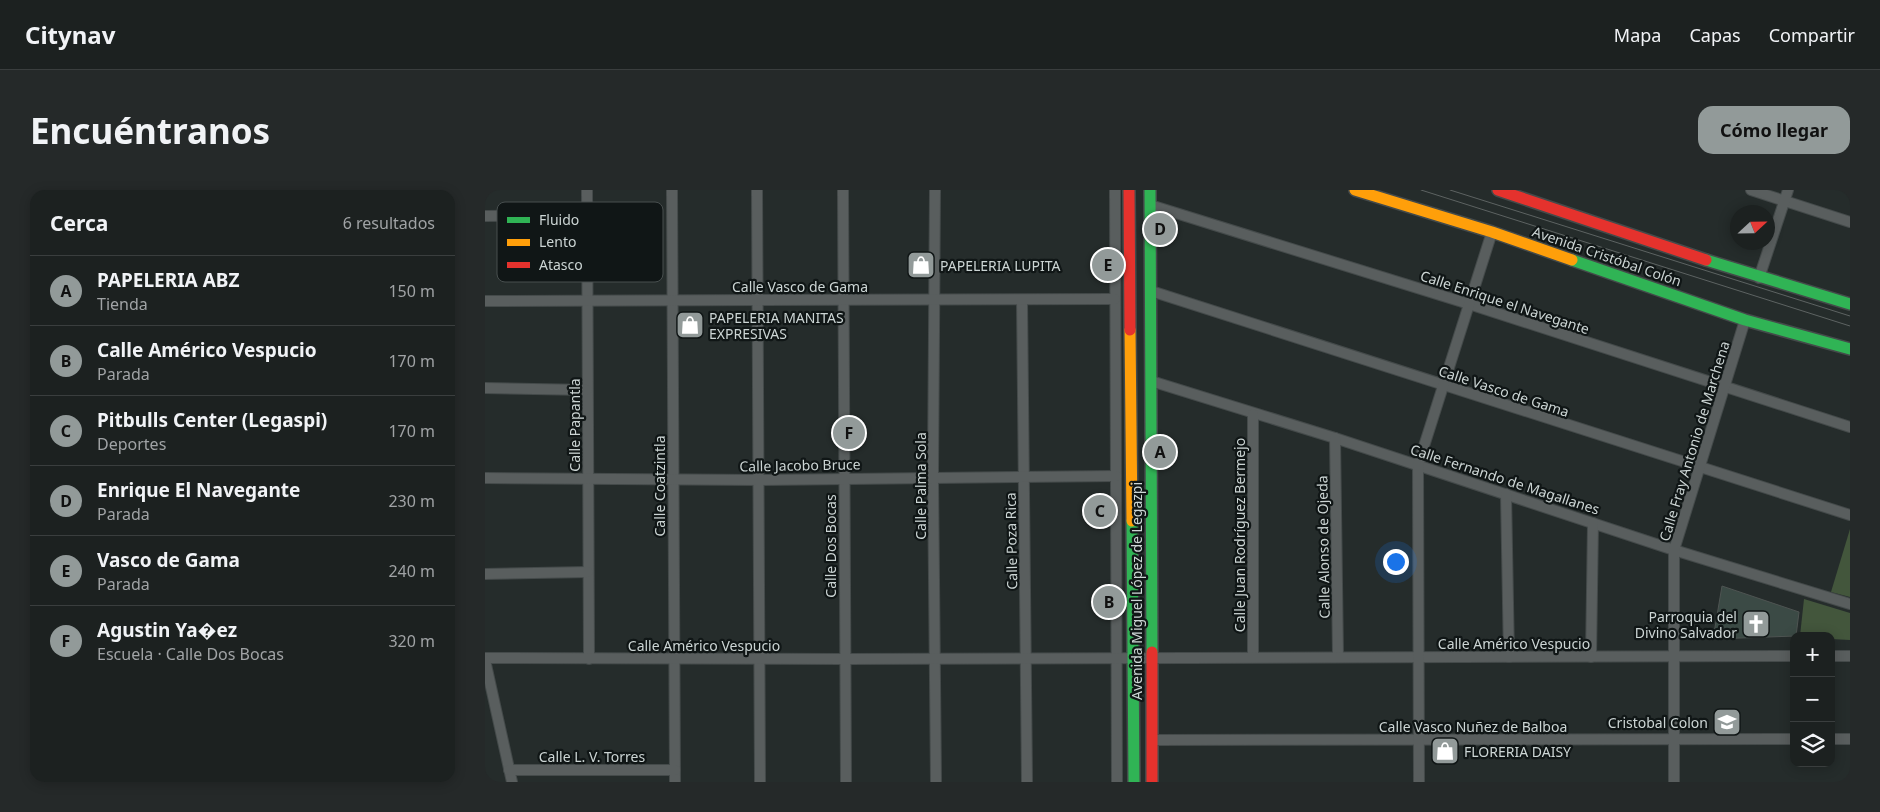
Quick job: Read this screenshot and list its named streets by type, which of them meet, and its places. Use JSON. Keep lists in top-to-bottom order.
{
  "streets": {
    "main road": ["Avenida Cristóbal Colón", "Avenida Miguel López de Legazpi"],
    "street": [
      "Calle Vasco de Gama",
      "Calle Enrique el Navegante",
      "Calle Papantla",
      "Calle Fray Antonio de Marchena",
      "Calle Jacobo Bruce",
      "Calle Fernando de Magallanes",
      "Calle Coatzintla",
      "Calle Palma Sola",
      "Calle Juan Rodríguez Bermejo",
      "Calle Poza Rica",
      "Calle Dos Bocas",
      "Calle Alonso de Ojeda",
      "Calle Américo Vespucio",
      "Calle Vasco Nuñez de Balboa",
      "Calle L. V. Torres"
    ]
  },
  "crossings": [
    ["Avenida Cristóbal Colón", "Calle Fray Antonio de Marchena"],
    ["Calle Vasco de Gama", "Calle Papantla"],
    ["Calle Vasco de Gama", "Calle Fray Antonio de Marchena"],
    ["Calle Vasco de Gama", "Calle Coatzintla"],
    ["Calle Vasco de Gama", "Calle Palma Sola"],
    ["Calle Vasco de Gama", "Calle Poza Rica"],
    ["Calle Vasco de Gama", "Calle Dos Bocas"],
    ["Calle Vasco de Gama", "Avenida Miguel López de Legazpi"],
    ["Calle Enrique el Navegante", "Calle Fray Antonio de Marchena"],
    ["Calle Enrique el Navegante", "Avenida Miguel López de Legazpi"],
    ["Calle Papantla", "Calle Jacobo Bruce"],
    ["Calle Papantla", "Calle Américo Vespucio"],
    ["Calle Fray Antonio de Marchena", "Calle Fernando de Magallanes"],
    ["Calle Fray Antonio de Marchena", "Calle Américo Vespucio"],
    ["Calle Fray Antonio de Marchena", "Calle Vasco Nuñez de Balboa"],
    ["Calle Jacobo Bruce", "Calle Coatzintla"],
    ["Calle Jacobo Bruce", "Calle Palma Sola"],
    ["Calle Jacobo Bruce", "Calle Poza Rica"],
    ["Calle Jacobo Bruce", "Calle Dos Bocas"],
    ["Calle Jacobo Bruce", "Avenida Miguel López de Legazpi"],
    ["Calle Fernando de Magallanes", "Calle Juan Rodríguez Bermejo"],
    ["Calle Fernando de Magallanes", "Calle Alonso de Ojeda"],
    ["Calle Fernando de Magallanes", "Avenida Miguel López de Legazpi"],
    ["Calle Coatzintla", "Calle Américo Vespucio"],
    ["Calle Coatzintla", "Calle L. V. Torres"],
    ["Calle Palma Sola", "Calle Américo Vespucio"],
    ["Calle Juan Rodríguez Bermejo", "Calle Américo Vespucio"],
    ["Calle Poza Rica", "Calle Américo Vespucio"],
    ["Calle Dos Bocas", "Calle Américo Vespucio"],
    ["Calle Alonso de Ojeda", "Calle Américo Vespucio"],
    ["Avenida Miguel López de Legazpi", "Calle Américo Vespucio"],
    ["Avenida Miguel López de Legazpi", "Calle Vasco Nuñez de Balboa"]
  ],
  "places": {
    "shop": ["PAPELERIA LUPITA", "PAPELERIA MANITAS EXPRESIVAS", "FLORERIA DAISY"],
    "church": ["Parroquia del Divino Salvador"],
    "school or university": ["Cristobal Colon"]
  },
  "legend": ["Fluido", "Lento", "Atasco"],
  "north": "right",
  "page": {
    "header": "Citynav",
    "nav": ["Mapa", "Capas", "Compartir"],
    "buttons": "Cómo llegar",
    "title": "Encuéntranos",
    "heading": ["Cerca", "6 resultados"],
    "pins": [
      "D",
      "E",
      "F",
      "A",
      "C",
      "B"
    ],
    "list": [
      {
        "mark": "A",
        "name": "PAPELERIA ABZ",
        "note": "Tienda",
        "value": "150 m"
      },
      {
        "mark": "B",
        "name": "Calle Américo Vespucio",
        "note": "Parada",
        "value": "170 m"
      },
      {
        "mark": "C",
        "name": "Pitbulls Center (Legaspi)",
        "note": "Deportes",
        "value": "170 m"
      },
      {
        "mark": "D",
        "name": "Enrique El Navegante",
        "note": "Parada",
        "value": "230 m"
      },
      {
        "mark": "E",
        "name": "Vasco de Gama",
        "note": "Parada",
        "value": "240 m"
      },
      {
        "mark": "F",
        "name": "Agustin Ya�ez",
        "note": "Escuela · Calle Dos Bocas",
        "value": "320 m"
      }
    ],
    "map_buttons": ["+", "−"]
  }
}
